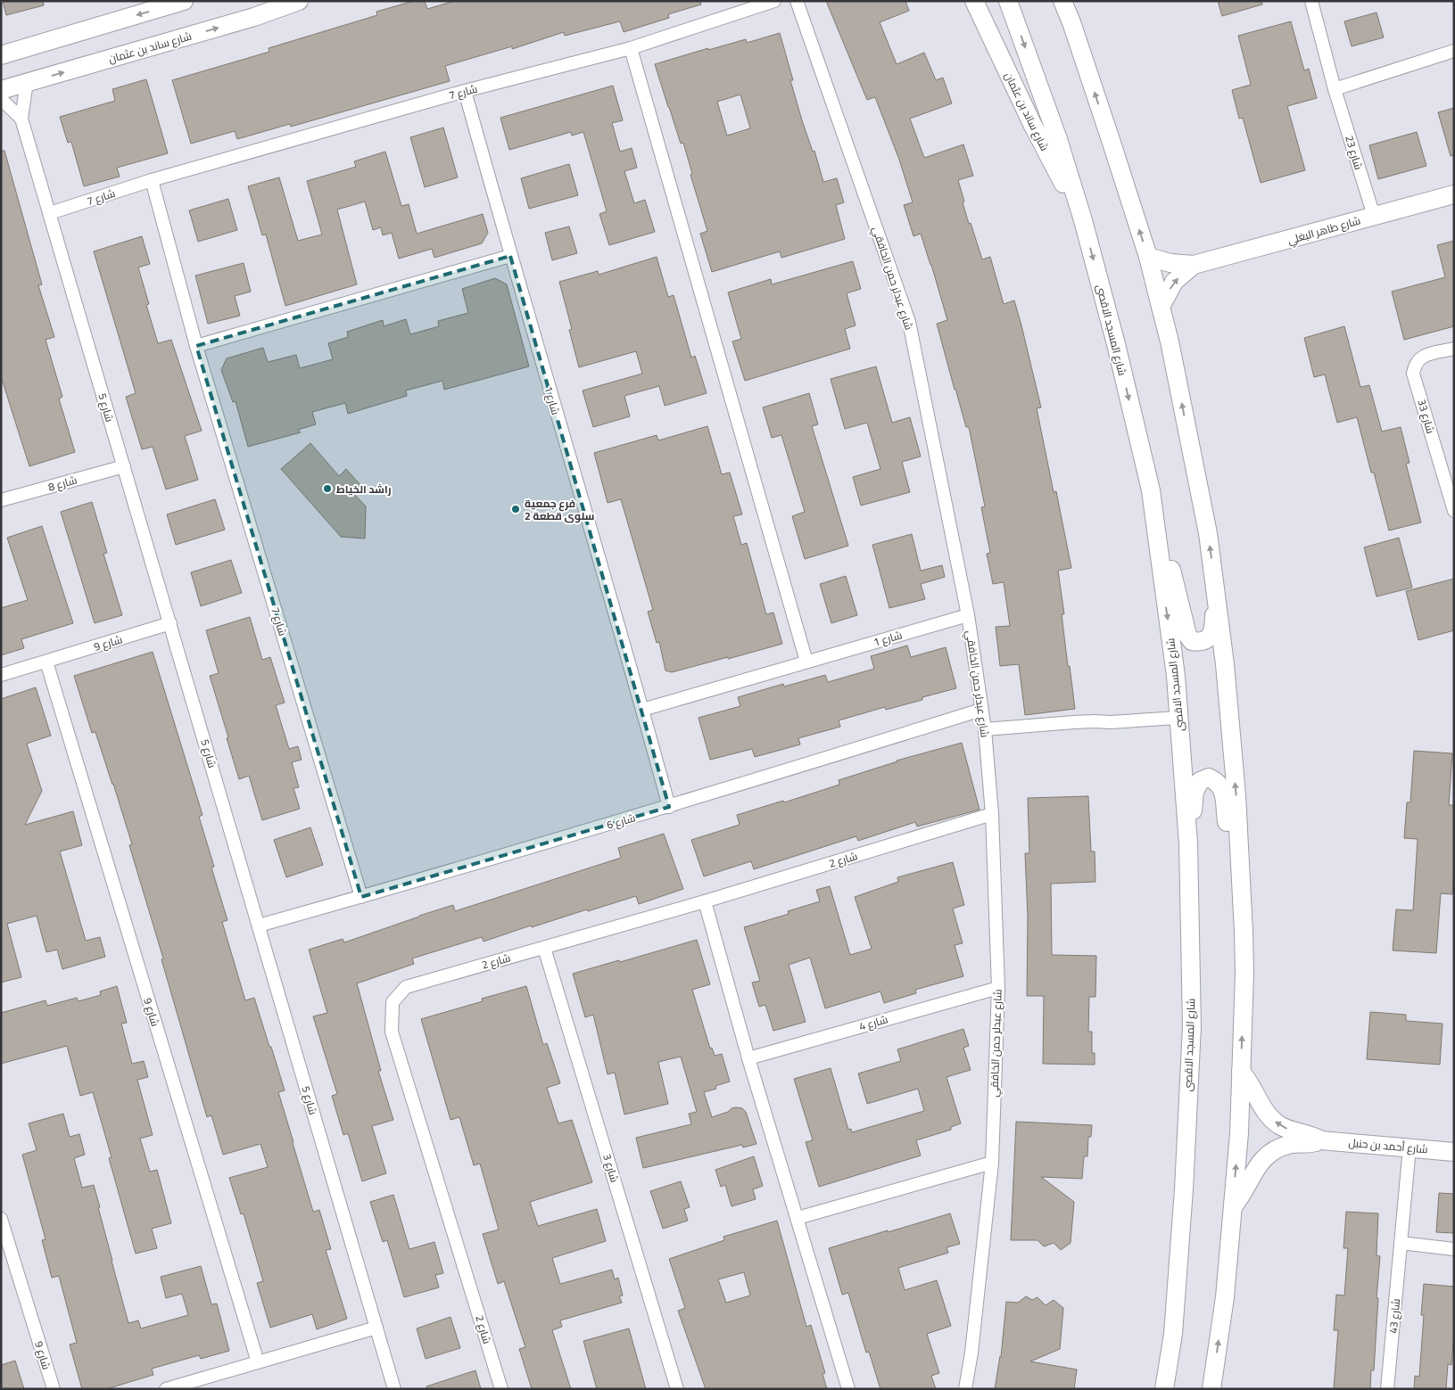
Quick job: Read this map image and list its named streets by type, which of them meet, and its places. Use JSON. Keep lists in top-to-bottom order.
{
  "streets": {
    "main road": [
      "شارع ساند بن عثمان",
      "شارع طاهر البغلي",
      "شارع المسجد الاقصى",
      "شارع أحمد بن حنبل"
    ],
    "street": [
      "شارع 7",
      "شارع 23",
      "شارع عبدلر حمن الخافقي",
      "شارع 1",
      "شارع 5",
      "شارع 33",
      "شارع 8",
      "شارع 9",
      "شارع 6",
      "شارع 2",
      "شارع 4",
      "شارع 3",
      "شارع 43"
    ]
  },
  "crossings": [
    ["شارع ساند بن عثمان", "شارع المسجد الاقصى"],
    ["شارع ساند بن عثمان", "شارع 5"],
    ["شارع 7", "شارع 1"],
    ["شارع 7", "شارع 5"],
    ["شارع 7", "شارع 6"],
    ["شارع 23", "شارع طاهر البغلي"],
    ["شارع عبدلر حمن الخافقي", "شارع 1"],
    ["شارع عبدلر حمن الخافقي", "شارع 6"],
    ["شارع عبدلر حمن الخافقي", "شارع 2"],
    ["شارع عبدلر حمن الخافقي", "شارع 4"],
    ["شارع 1", "شارع 6"],
    ["شارع 5", "شارع 8"],
    ["شارع 5", "شارع 9"],
    ["شارع 5", "شارع 6"],
    ["شارع 2", "شارع 3"],
    ["شارع أحمد بن حنبل", "شارع 43"]
  ],
  "places": ["راشد الخياط", "فرع جمعية سلوى قطعة 2"]
}
